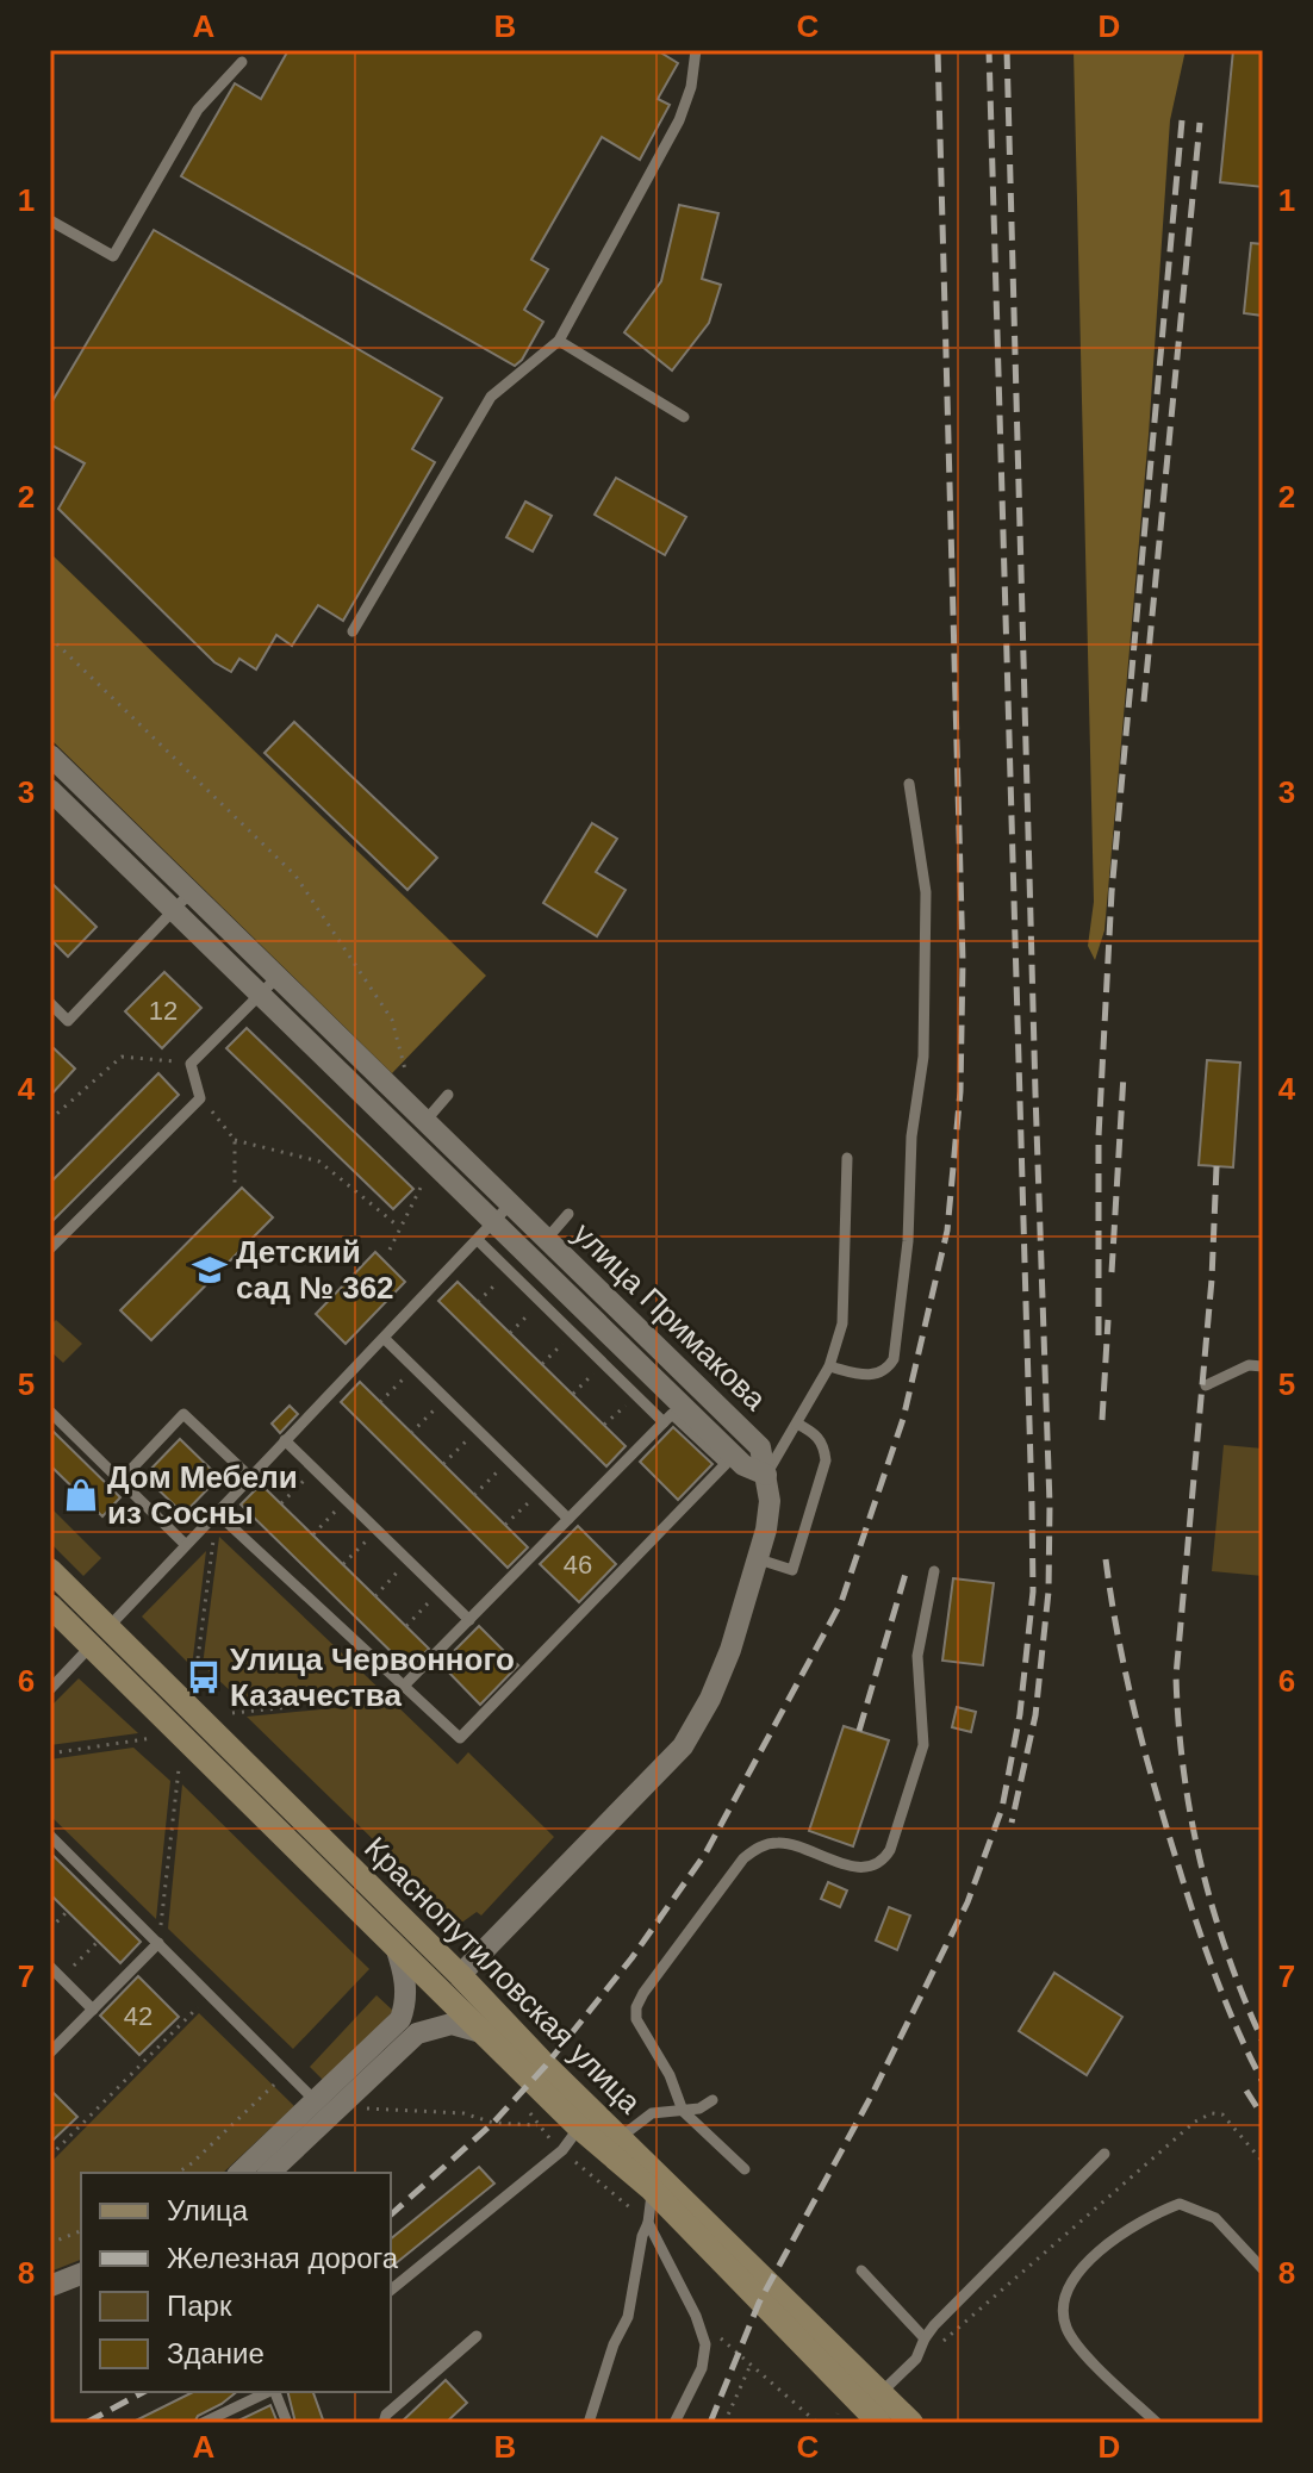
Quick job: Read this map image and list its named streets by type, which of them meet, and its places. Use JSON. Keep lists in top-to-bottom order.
{
  "streets": {
    "main road": ["Краснопутиловская улица"],
    "street": ["улица Примакова"]
  },
  "places": {
    "school or university": ["Детский сад № 362"],
    "shop": ["Дом Мебели из Сосны"],
    "bus stop": ["Улица Червонного Казачества"]
  },
  "house_numbers": ["12", "46", "42"],
  "legend": [
    "Улица",
    "Железная дорога",
    "Парк",
    "Здание"
  ],
  "grid": {
    "columns": [
      "A",
      "B",
      "C",
      "D"
    ],
    "rows": [
      "1",
      "2",
      "3",
      "4",
      "5",
      "6",
      "7",
      "8"
    ]
  }
}
